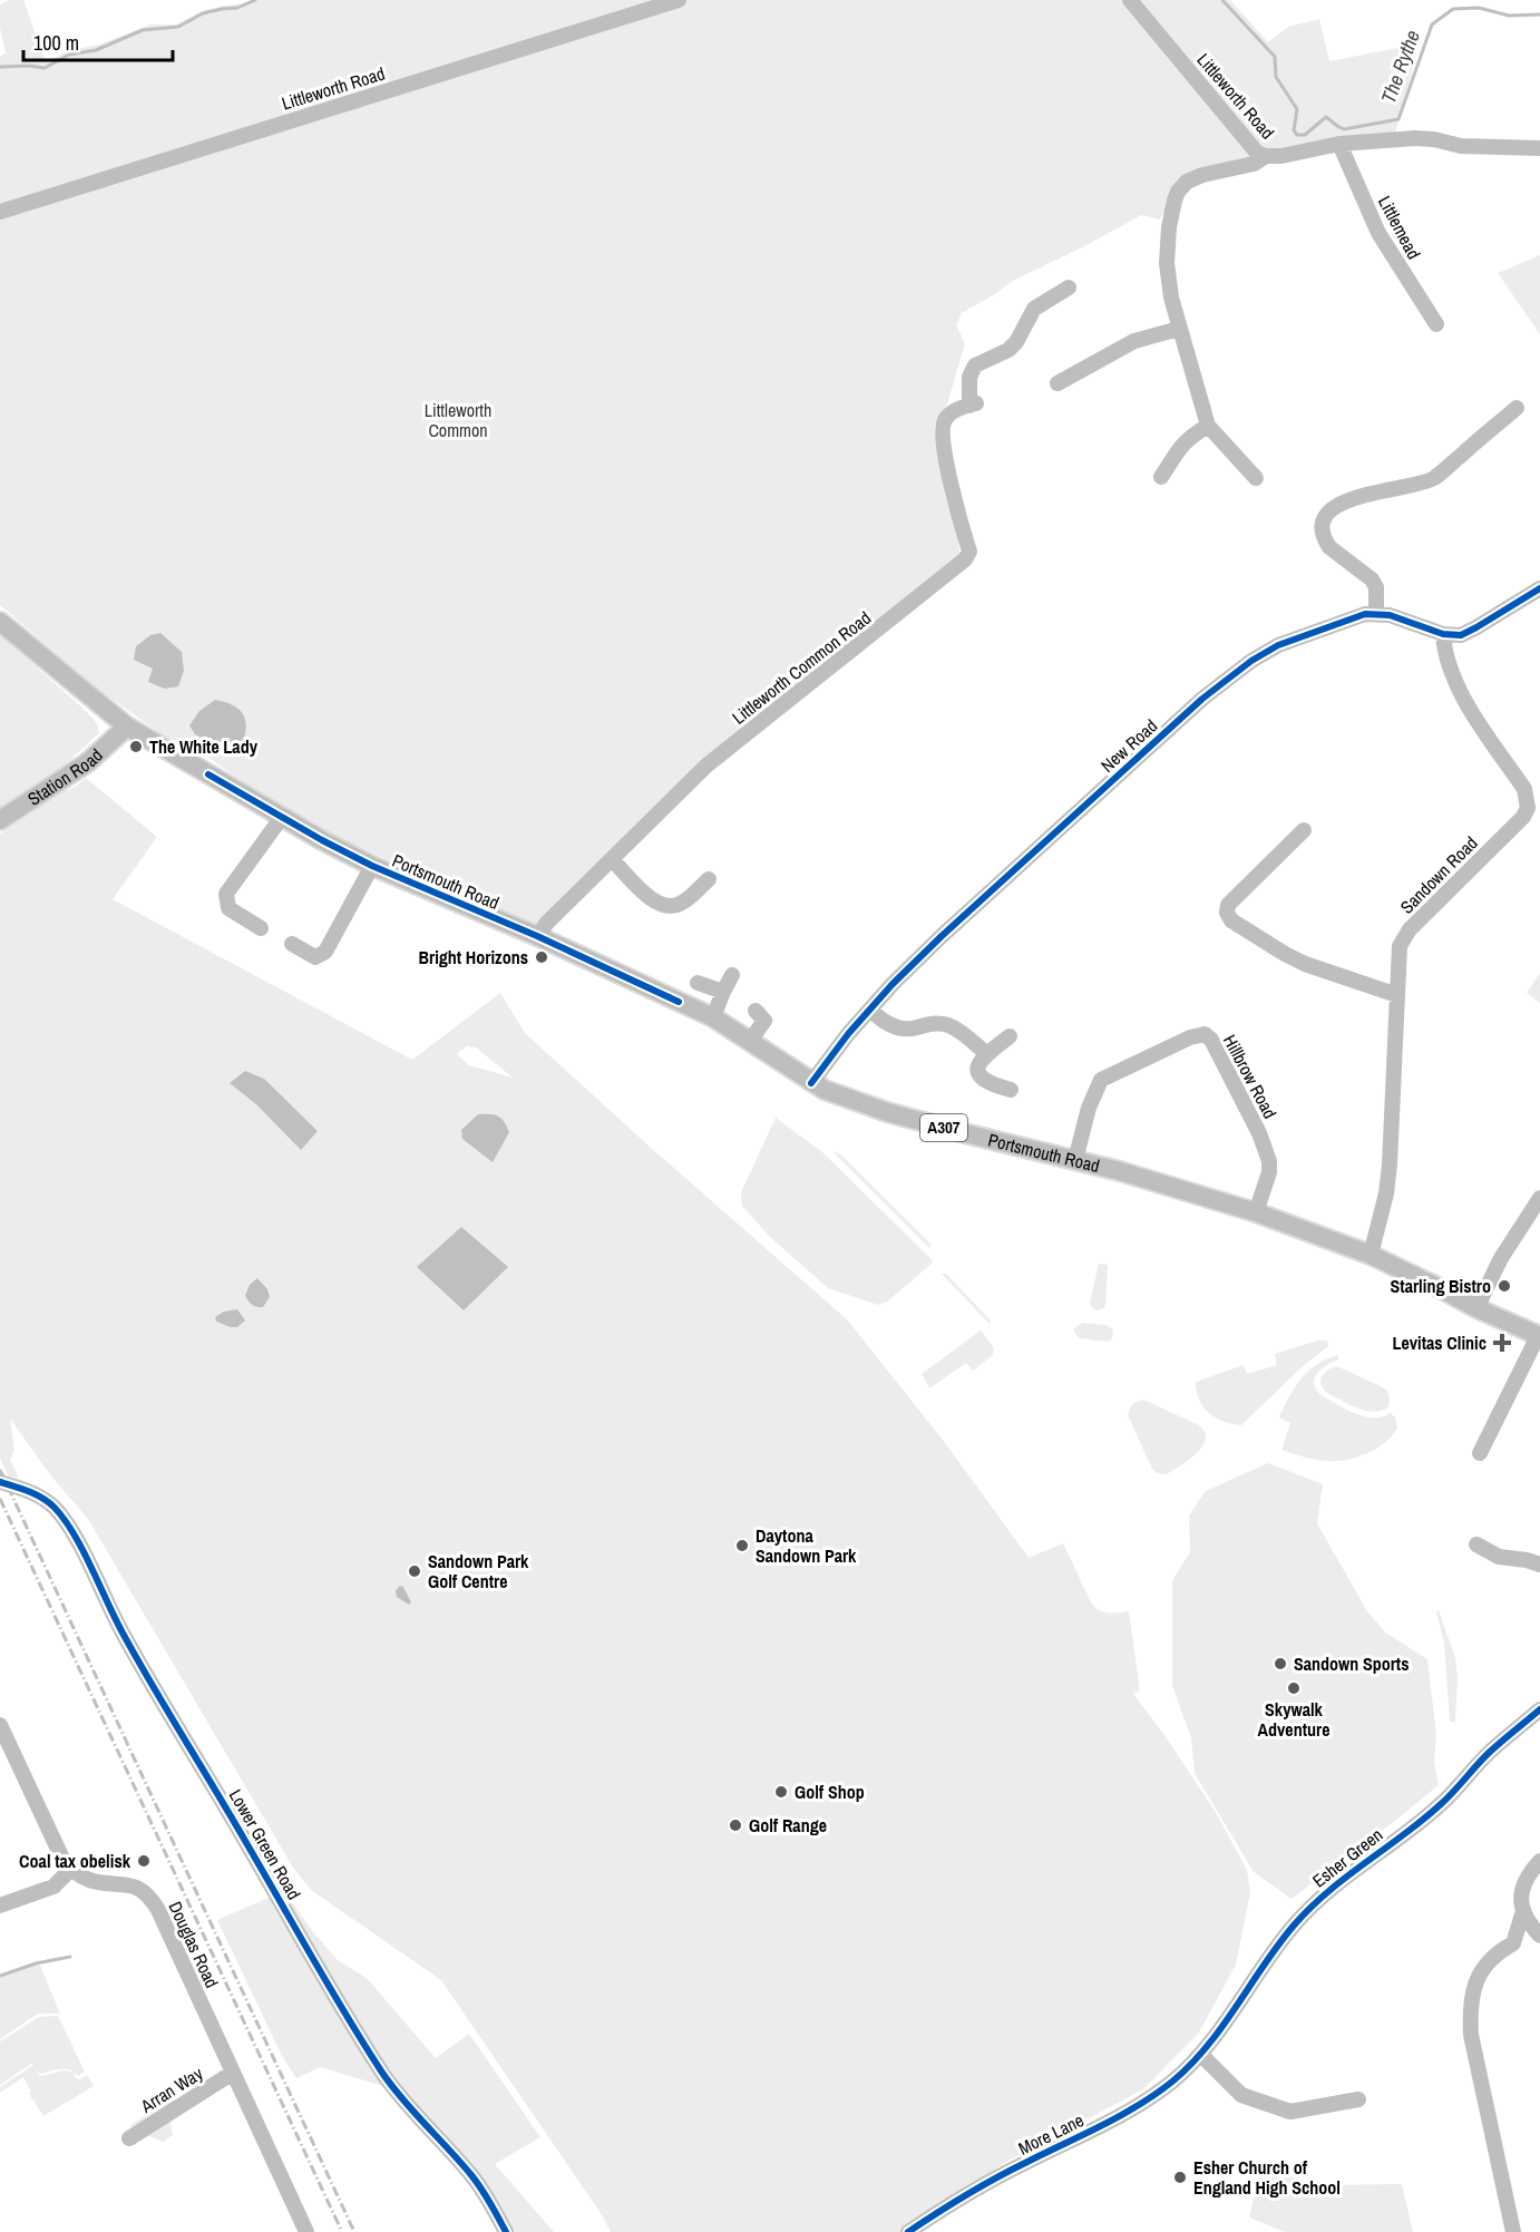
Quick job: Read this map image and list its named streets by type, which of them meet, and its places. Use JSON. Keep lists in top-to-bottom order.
{
  "streets": {
    "main road": ["Station Road", "Portsmouth Road", "A307"],
    "street": [
      "Littleworth Road",
      "Littlemead",
      "Littleworth Common Road",
      "New Road",
      "Sandown Road",
      "Hillbrow Road",
      "Lower Green Road",
      "Esher Green",
      "Douglas Road",
      "Arran Way",
      "More Lane"
    ]
  },
  "crossings": [
    ["Littleworth Road", "Littlemead"],
    ["Littleworth Common Road", "Portsmouth Road"],
    ["New Road", "Sandown Road"],
    ["New Road", "Portsmouth Road"],
    ["Station Road", "Portsmouth Road"],
    ["Sandown Road", "Portsmouth Road"],
    ["Portsmouth Road", "Hillbrow Road"],
    ["Portsmouth Road", "A307"],
    ["Esher Green", "More Lane"],
    ["Douglas Road", "Arran Way"]
  ],
  "water": ["The Rythe"],
  "parks": ["Littleworth Common"],
  "places": {
    "other": [
      "The White Lady",
      "Bright Horizons",
      "Starling Bistro",
      "Daytona Sandown Park",
      "Sandown Park Golf Centre",
      "Sandown Sports",
      "Skywalk Adventure",
      "Golf Shop",
      "Golf Range",
      "Coal tax obelisk",
      "Esher Church of England High School"
    ],
    "health": ["Levitas Clinic"]
  },
  "scale_bar": "100 m"
}
